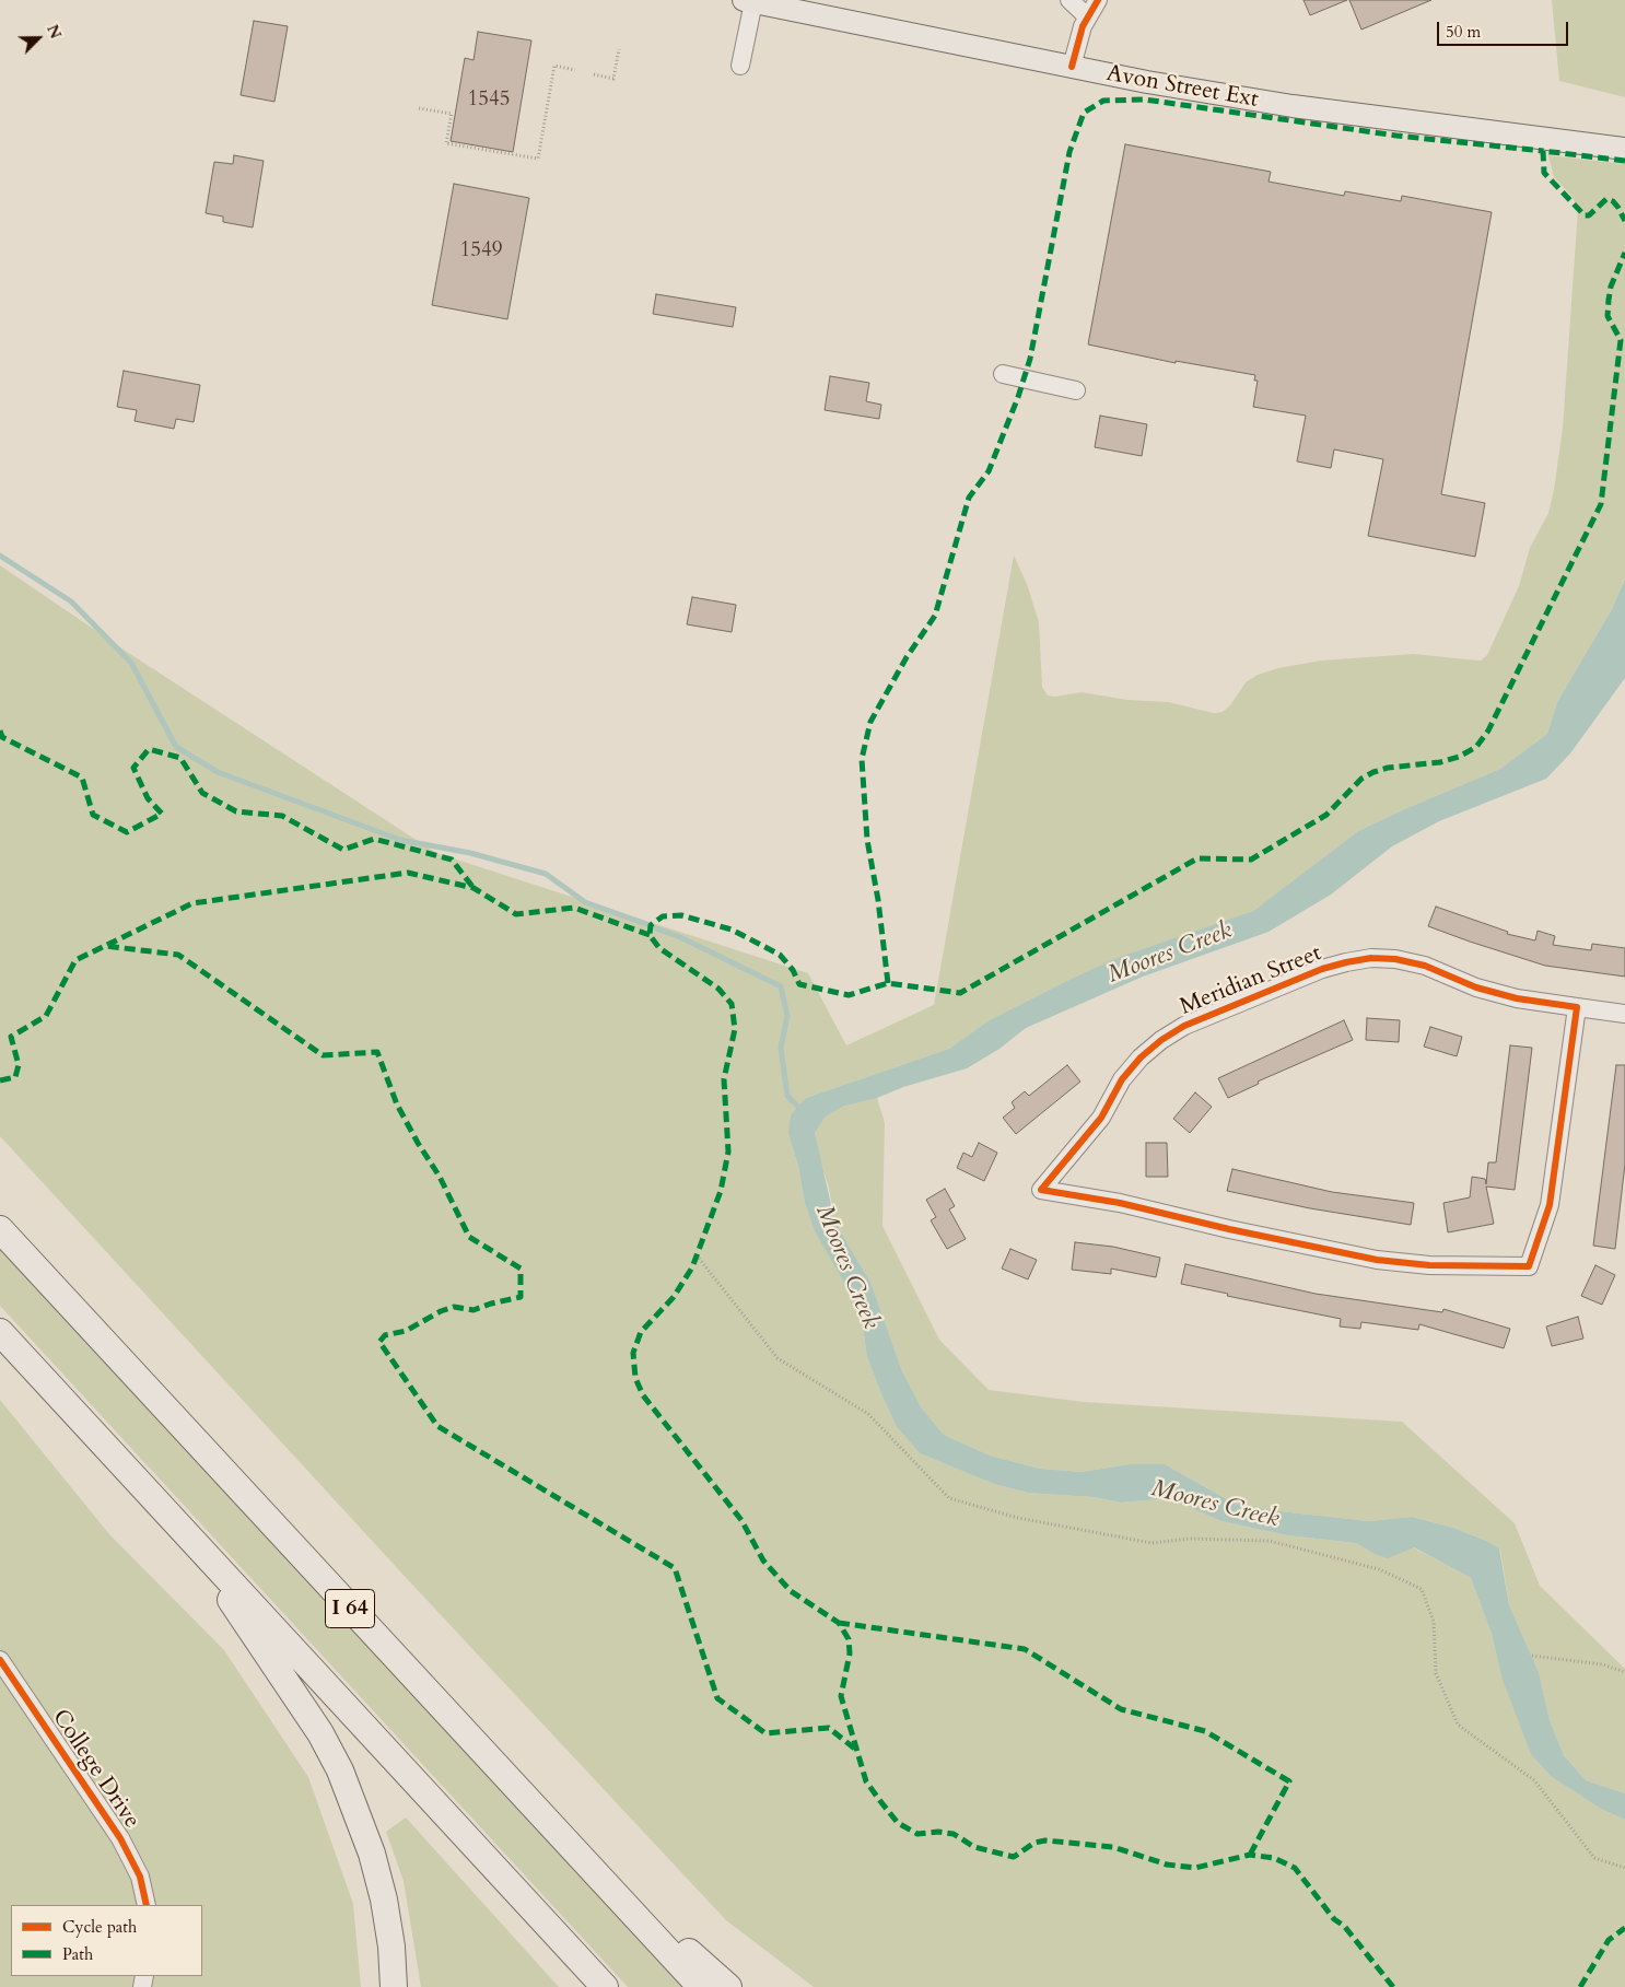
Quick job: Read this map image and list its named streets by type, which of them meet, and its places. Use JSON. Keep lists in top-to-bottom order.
{
  "streets": {
    "highway": ["I 64"],
    "main road": ["Avon Street Ext"],
    "street": ["Meridian Street", "College Drive"]
  },
  "water": ["Moores Creek"],
  "house_numbers": ["1545", "1549"],
  "legend": ["Cycle path", "Path"],
  "scale_bar": "50 m",
  "north": "top right"
}
